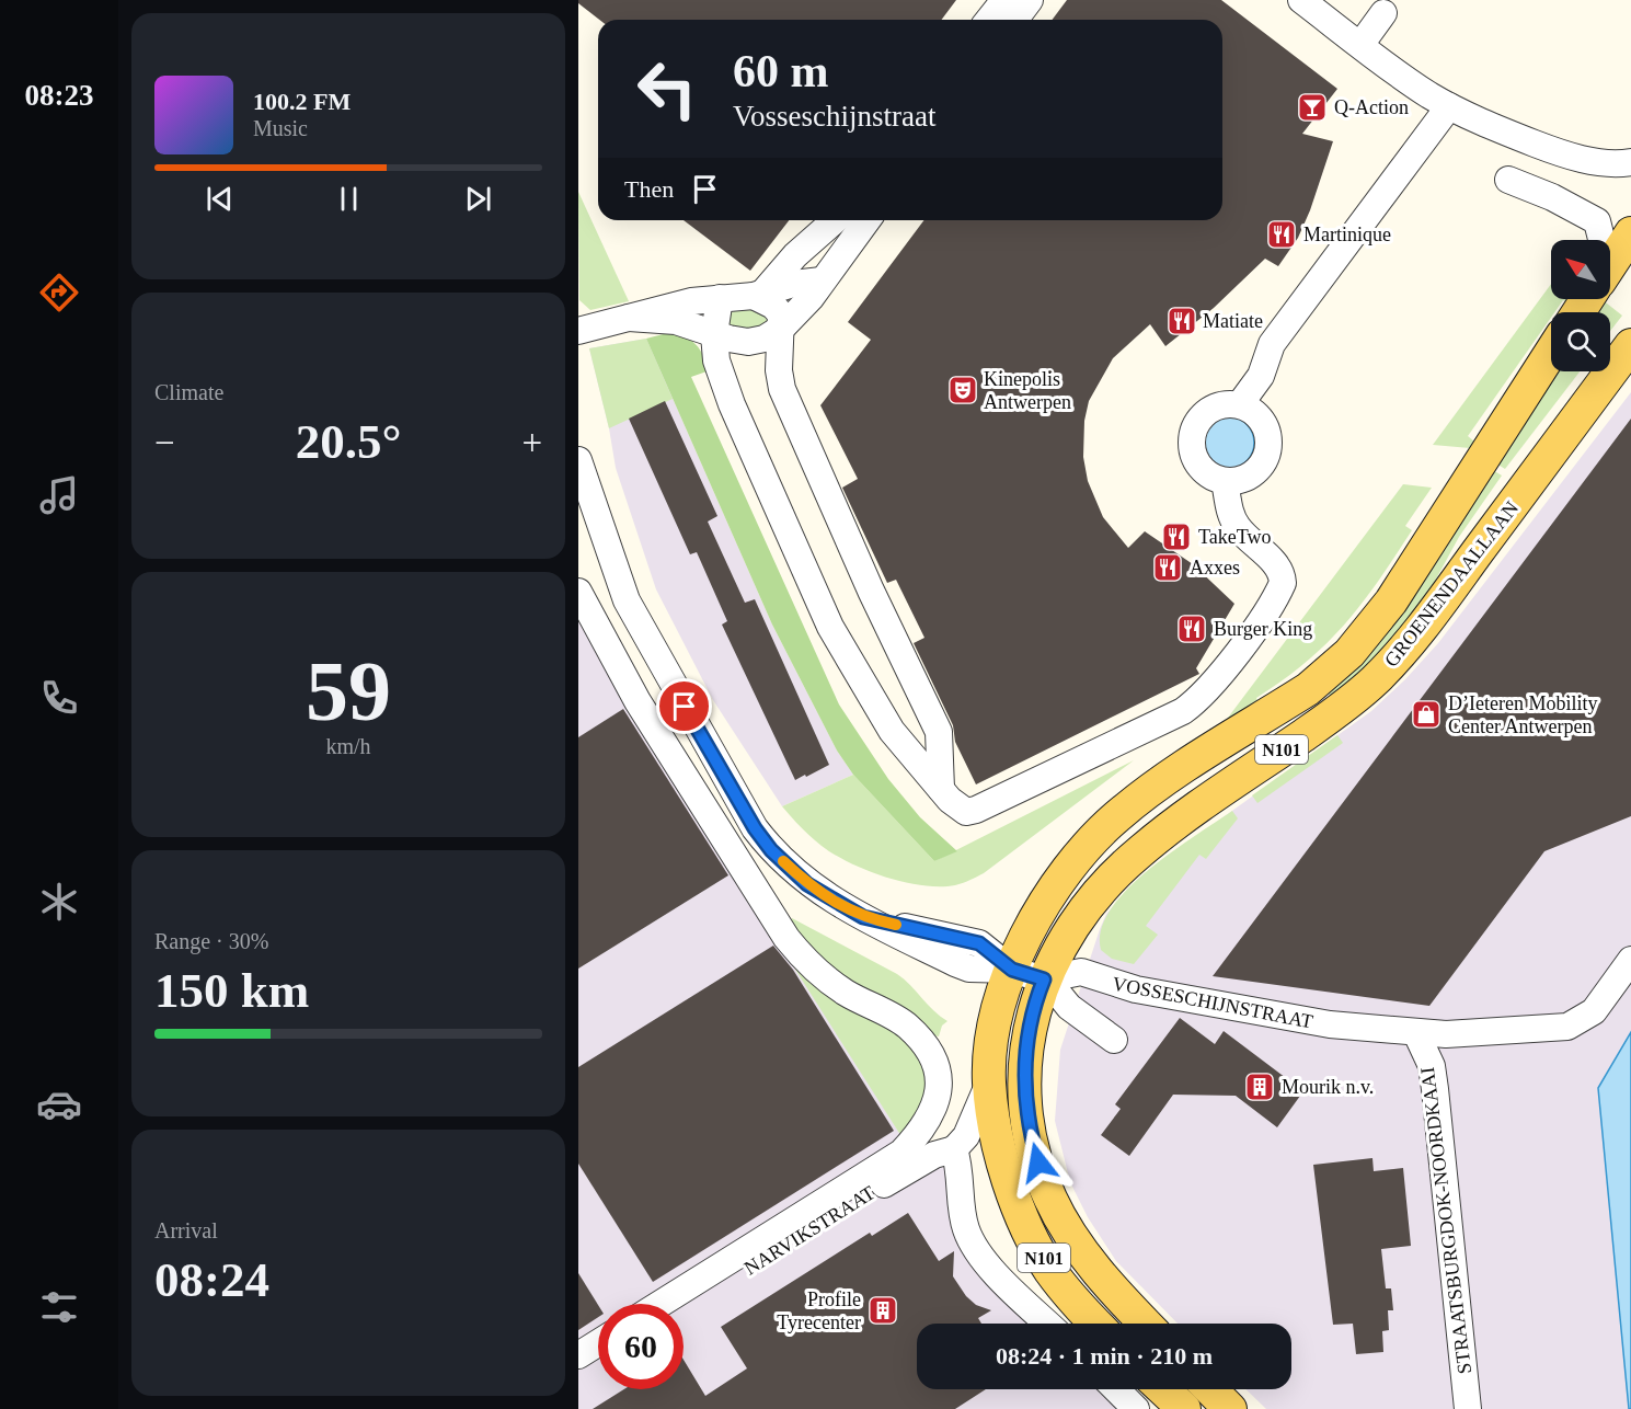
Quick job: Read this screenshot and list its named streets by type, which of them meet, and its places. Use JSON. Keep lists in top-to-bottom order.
{
  "streets": {
    "main road": ["GROENENDAALLAAN", "N101"],
    "street": ["VOSSESCHIJNSTRAAT", "STRAATSBURGDOK-NOORDKAAI", "NARVIKSTRAAT"]
  },
  "crossings": [
    ["GROENENDAALLAAN", "N101"],
    ["GROENENDAALLAAN", "VOSSESCHIJNSTRAAT"],
    ["N101", "VOSSESCHIJNSTRAAT"],
    ["VOSSESCHIJNSTRAAT", "STRAATSBURGDOK-NOORDKAAI"]
  ],
  "places": {
    "bar": ["Q-Action"],
    "restaurant": [
      "Martinique",
      "Matiate",
      "TakeTwo",
      "Axxes",
      "Burger King"
    ],
    "theatre": ["Kinepolis Antwerpen"],
    "shop": ["D’Ieteren Mobility Center Antwerpen"],
    "building": ["Mourik n.v.", "Profile Tyrecenter"]
  },
  "north": "top left",
  "page": {
    "tabs": "08:23",
    "turn": ["60 m", "Vosseschijnstraat"],
    "song": ["100.2 FM", "Music"],
    "then": "Then",
    "tile": [
      "Climate",
      ["59", "km/h"],
      ["Range · 30%", "150 km"],
      ["Arrival", "08:24"]
    ],
    "heat": ["−", "20.5°", "+"],
    "limit": "60",
    "trip": "08:24 · 1 min · 210 m"
  }
}
